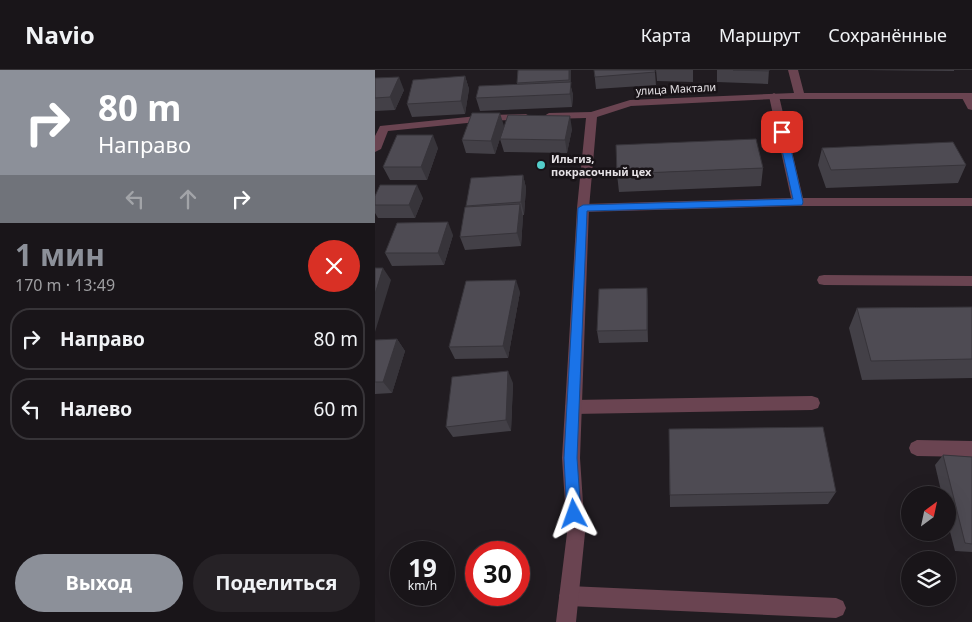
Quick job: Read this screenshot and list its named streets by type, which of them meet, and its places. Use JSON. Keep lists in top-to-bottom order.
{
  "streets": {
    "street": ["улица Мактали"]
  },
  "places": ["Ильгиз, покрасочный цех"],
  "north": "top right",
  "page": {
    "header": "Navio",
    "nav": ["Карта", "Маршрут", "Сохранённые"],
    "turn": ["80 m", "Направо"],
    "heading": ["1 мин", "170 m · 13:49"],
    "list": [
      {
        "name": "Направо",
        "value": "80 m"
      },
      {
        "name": "Налево",
        "value": "60 m"
      }
    ],
    "speed": "19 km/h",
    "limit": "30",
    "buttons": ["Выход", "Поделиться"]
  }
}
